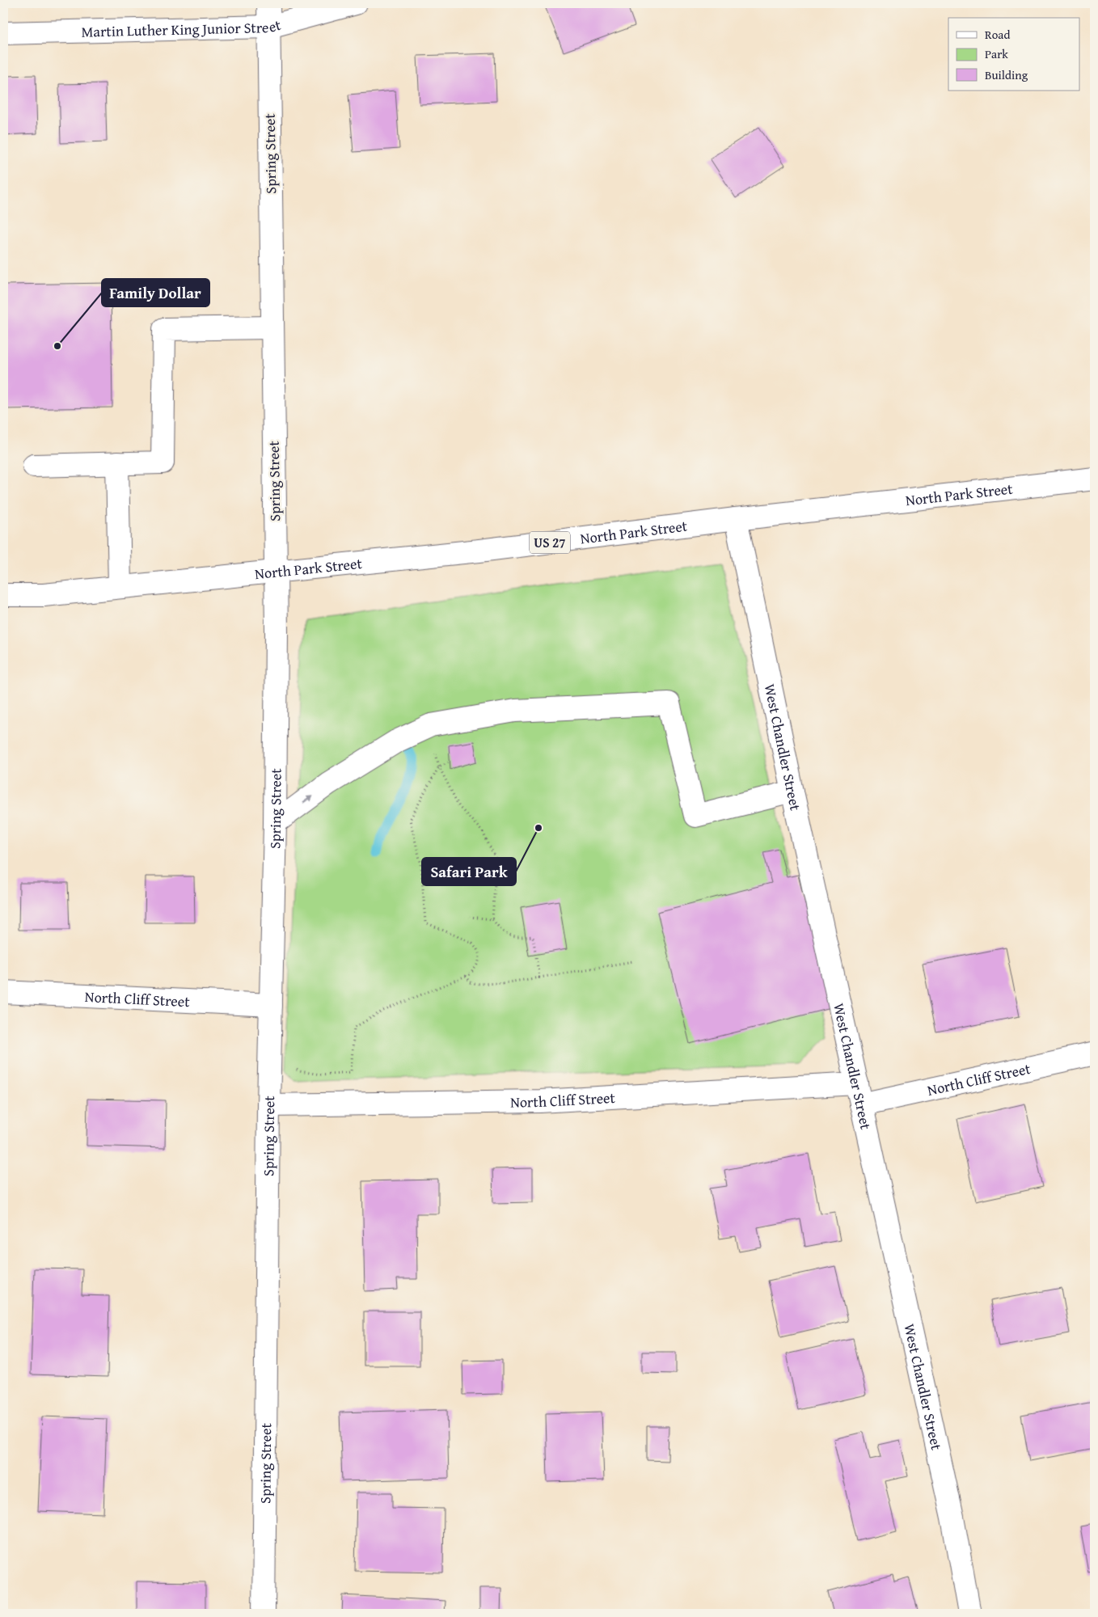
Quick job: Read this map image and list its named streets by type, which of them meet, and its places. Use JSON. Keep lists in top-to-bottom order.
{
  "streets": {
    "street": [
      "Martin Luther King Junior Street",
      "Spring Street",
      "North Park Street",
      "US 27",
      "West Chandler Street",
      "North Cliff Street"
    ]
  },
  "crossings": [
    ["Martin Luther King Junior Street", "Spring Street"],
    ["Spring Street", "North Park Street"],
    ["Spring Street", "North Cliff Street"],
    ["North Park Street", "West Chandler Street"],
    ["West Chandler Street", "North Cliff Street"]
  ],
  "places": ["Family Dollar", "Safari Park"],
  "legend": ["Road", "Park", "Building"]
}
